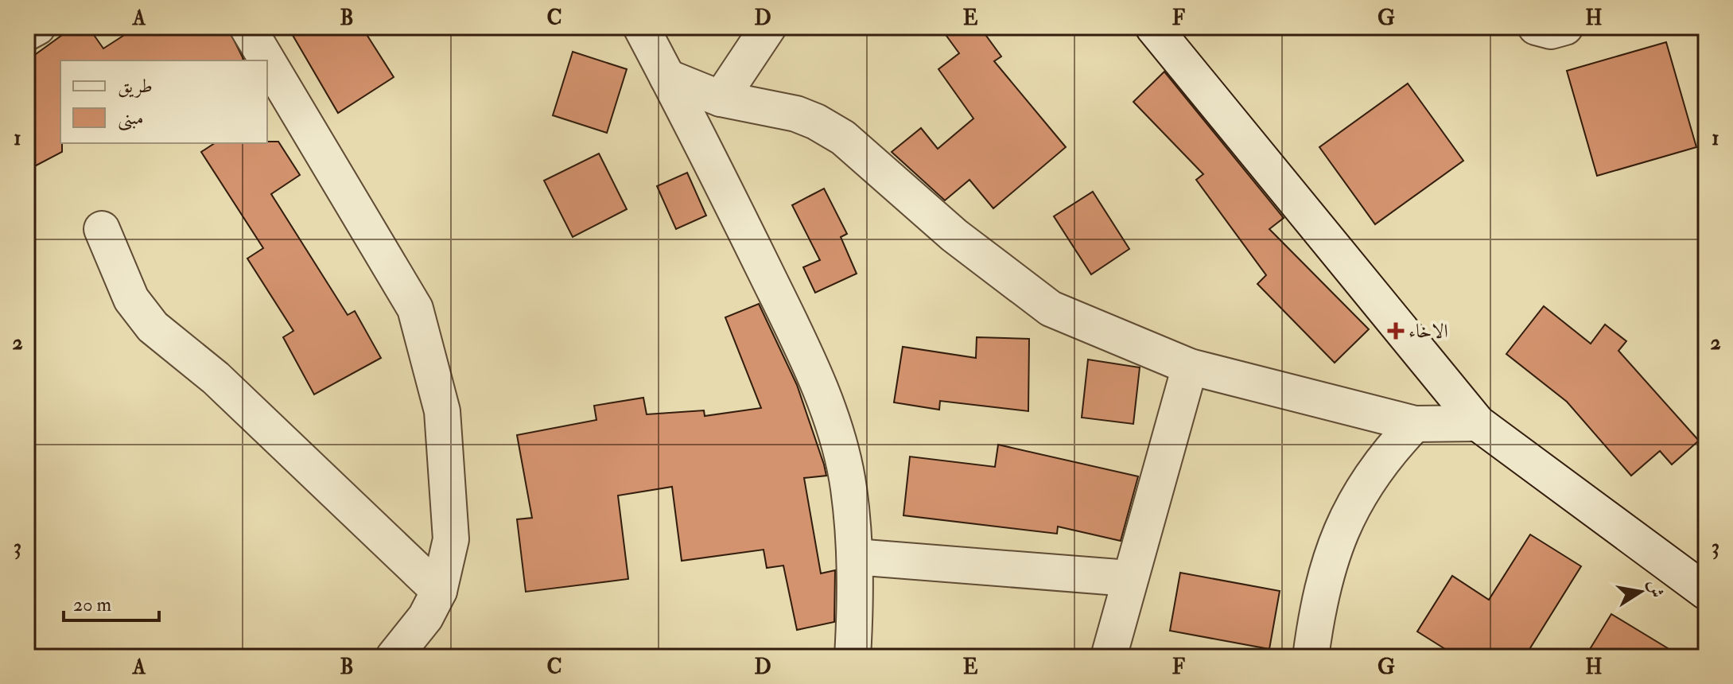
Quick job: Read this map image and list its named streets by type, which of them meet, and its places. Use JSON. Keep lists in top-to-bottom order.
{
  "places": {
    "health": ["الاخاء"]
  },
  "legend": ["طريق", "مبنى"],
  "scale_bar": "20 m",
  "north": "right",
  "grid": {
    "columns": [
      "A",
      "B",
      "C",
      "D",
      "E",
      "F",
      "G",
      "H"
    ],
    "rows": ["1", "2", "3"]
  }
}
